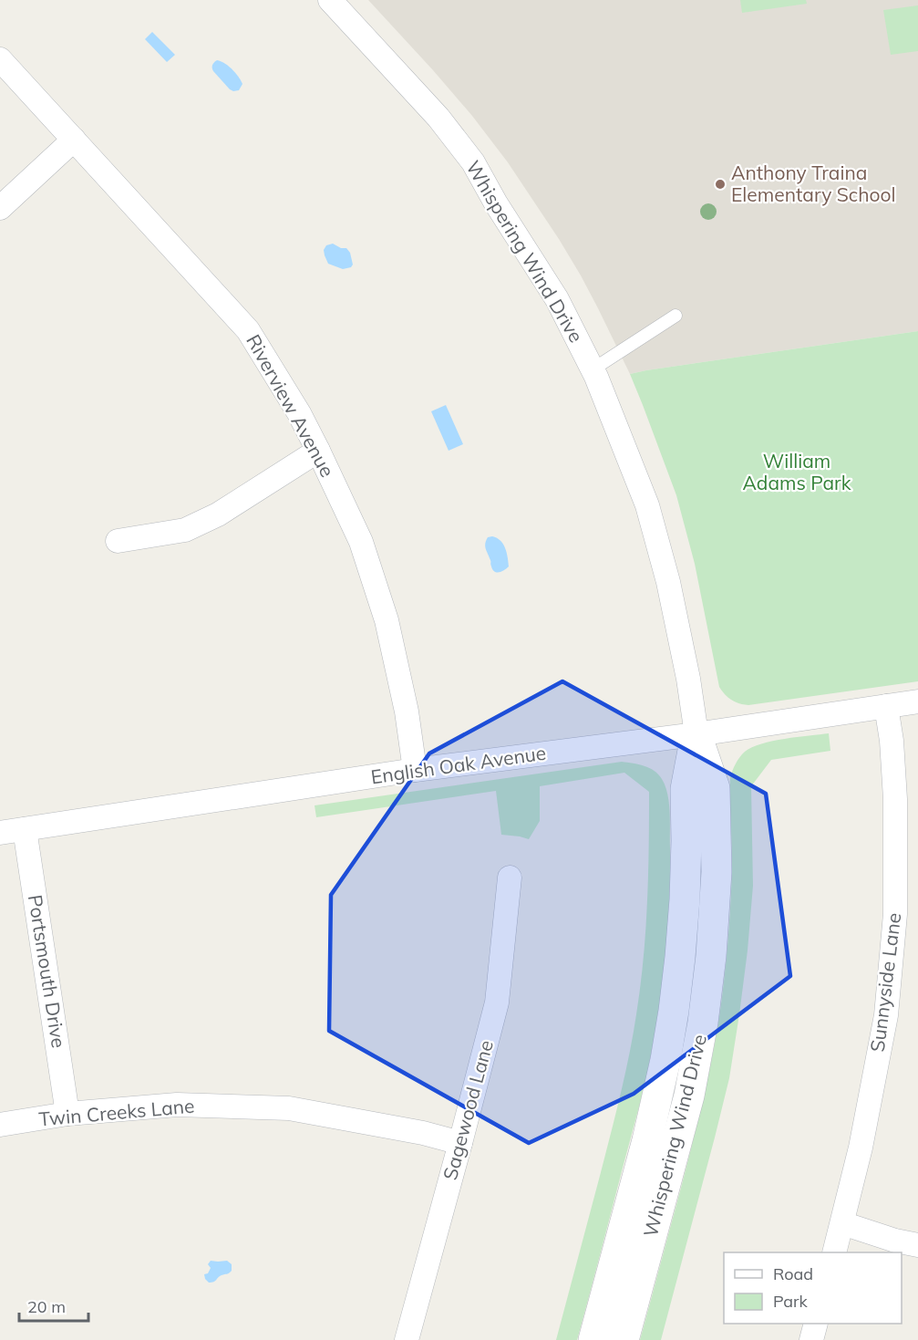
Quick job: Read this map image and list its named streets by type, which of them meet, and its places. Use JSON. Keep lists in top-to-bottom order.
{
  "streets": {
    "street": [
      "Whispering Wind Drive",
      "Riverview Avenue",
      "English Oak Avenue",
      "Portsmouth Drive",
      "Sunnyside Lane",
      "Sagewood Lane",
      "Twin Creeks Lane"
    ]
  },
  "crossings": [
    ["Whispering Wind Drive", "English Oak Avenue"],
    ["Riverview Avenue", "English Oak Avenue"],
    ["English Oak Avenue", "Portsmouth Drive"],
    ["English Oak Avenue", "Sunnyside Lane"],
    ["Portsmouth Drive", "Twin Creeks Lane"],
    ["Sagewood Lane", "Twin Creeks Lane"]
  ],
  "parks": ["William Adams Park"],
  "places": ["Anthony Traina Elementary School"],
  "legend": ["Road", "Park"],
  "scale_bar": "20 m"
}
